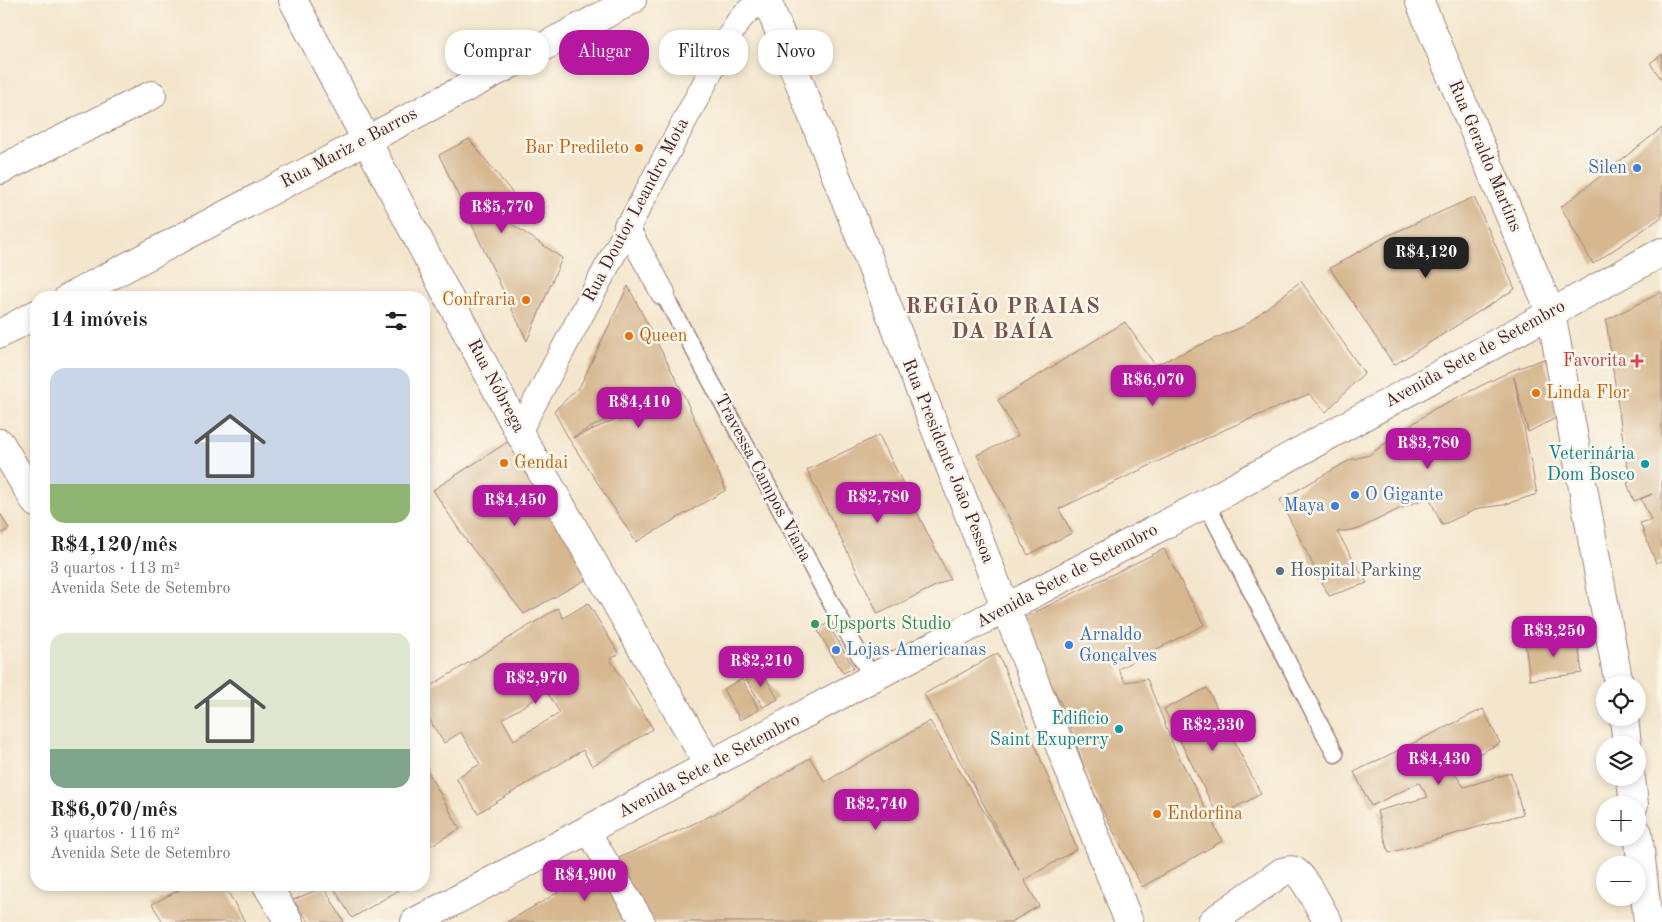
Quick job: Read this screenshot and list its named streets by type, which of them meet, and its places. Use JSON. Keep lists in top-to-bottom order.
{
  "streets": {
    "street": [
      "Rua Mariz e Barros",
      "Rua Geraldo Martins",
      "Rua Doutor Leandro Mota",
      "Avenida Sete de Setembro",
      "Rua Nóbrega",
      "Rua Presidente João Pessoa",
      "Travessa Campos Viana"
    ]
  },
  "crossings": [
    ["Rua Mariz e Barros", "Rua Nóbrega"],
    ["Rua Geraldo Martins", "Avenida Sete de Setembro"],
    ["Rua Doutor Leandro Mota", "Rua Nóbrega"],
    ["Rua Doutor Leandro Mota", "Rua Presidente João Pessoa"],
    ["Rua Doutor Leandro Mota", "Travessa Campos Viana"],
    ["Avenida Sete de Setembro", "Rua Nóbrega"],
    ["Avenida Sete de Setembro", "Rua Presidente João Pessoa"],
    ["Avenida Sete de Setembro", "Travessa Campos Viana"]
  ],
  "districts": ["REGIÃO PRAIAS DA BAÍA"],
  "places": {
    "other": [
      "Bar Predileto",
      "Silen",
      "Confraria",
      "Queen",
      "Linda Flor",
      "Gendai",
      "Veterinária Dom Bosco",
      "O Gigante",
      "Maya",
      "Hospital Parking",
      "Upsports Studio",
      "Arnaldo Gonçalves",
      "Lojas Americanas",
      "Edificio Saint Exuperry",
      "Endorfina"
    ],
    "health": ["Favorita"]
  },
  "page": {
    "chip": [
      "Comprar",
      "Alugar",
      "Filtros",
      "Novo"
    ],
    "price": [
      "R$5,770",
      "R$4,120",
      "R$6,070",
      "R$4,410",
      "R$3,780",
      "R$2,780",
      "R$4,450",
      "R$3,250",
      "R$2,210",
      "R$2,970",
      "R$2,330",
      "R$4,430",
      "R$2,740",
      "R$4,900"
    ],
    "heading": "14 imóveis",
    "list": [
      {
        "name": "R$4,120/mês",
        "note": "3 quartos · 113 m² · Avenida Sete de Setembro"
      },
      {
        "name": "R$6,070/mês",
        "note": "3 quartos · 116 m² · Avenida Sete de Setembro"
      }
    ],
    "map_buttons": ["+", "−"]
  }
}
